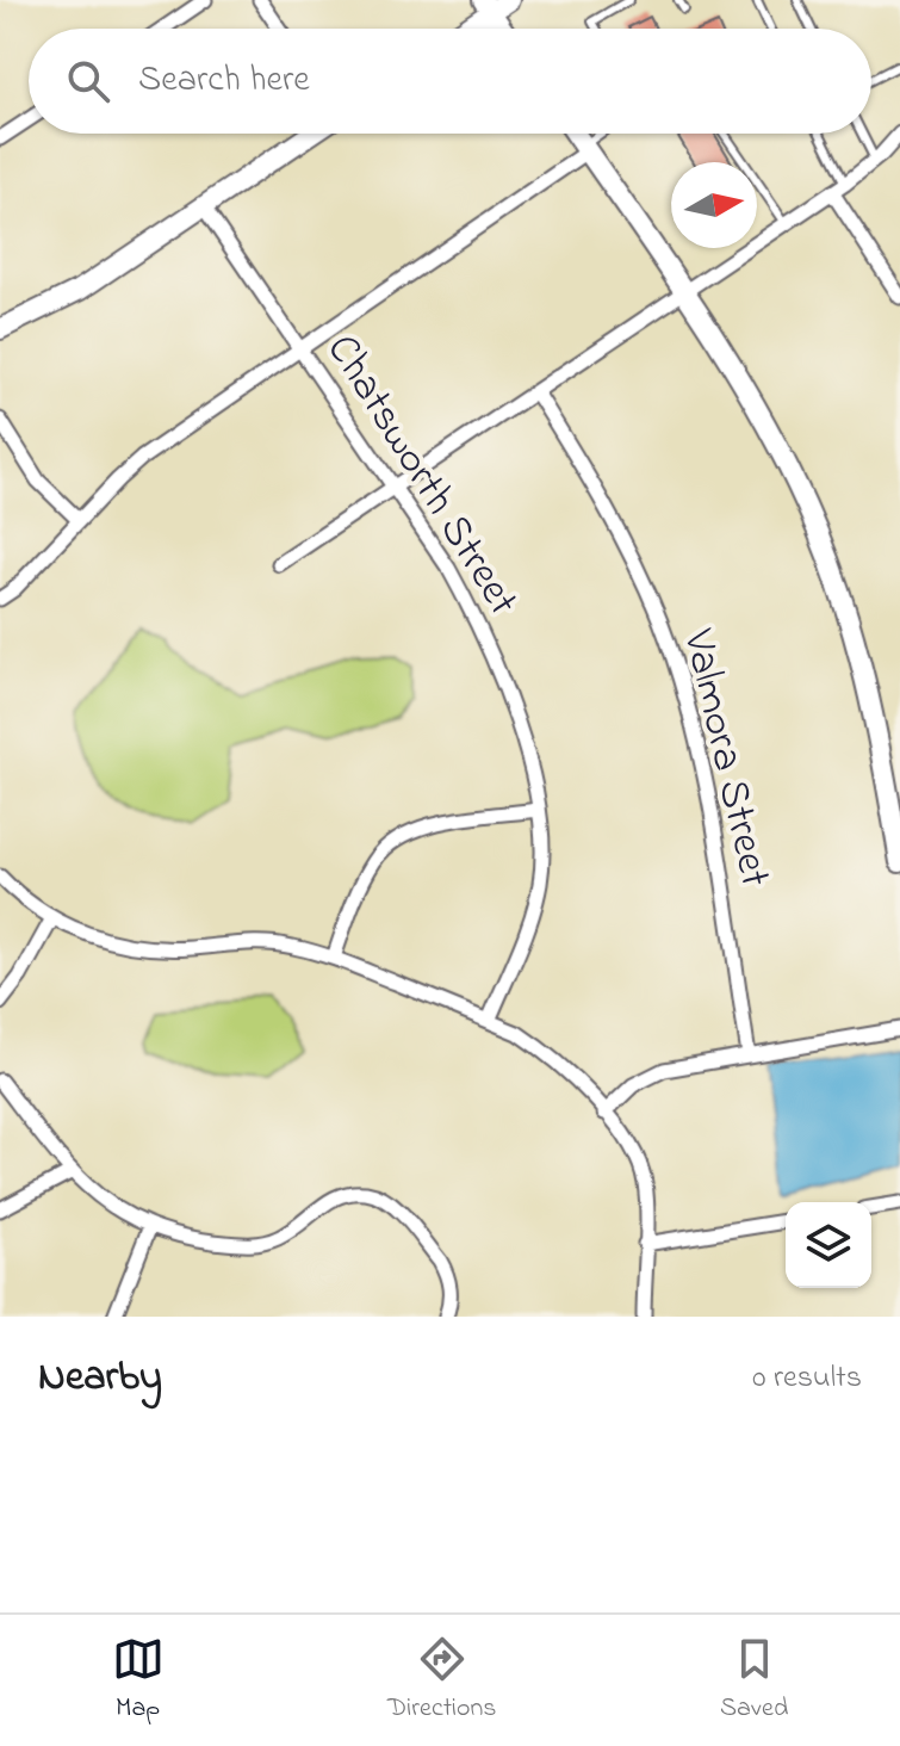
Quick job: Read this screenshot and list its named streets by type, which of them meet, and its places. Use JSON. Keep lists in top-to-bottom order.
{
  "streets": {
    "street": ["Chatsworth Street", "Valmora Street"]
  },
  "north": "right",
  "page": {
    "search": "Search here",
    "heading": ["Nearby", "0 results"],
    "nav": ["Map", "Directions", "Saved"]
  }
}
